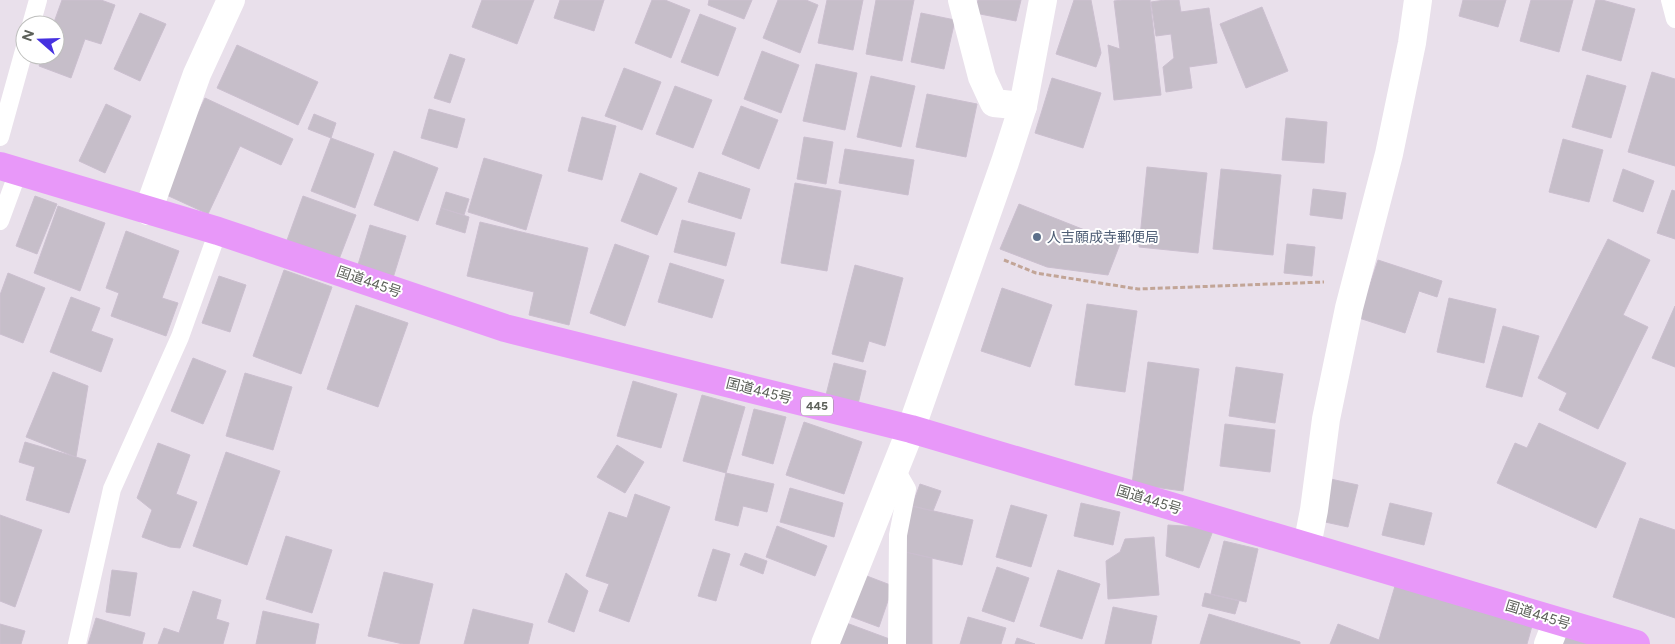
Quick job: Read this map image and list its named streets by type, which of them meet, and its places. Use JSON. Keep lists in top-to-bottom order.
{
  "streets": {
    "highway": ["国道445号", "445"]
  },
  "places": ["人吉願成寺郵便局"],
  "north": "left"
}
